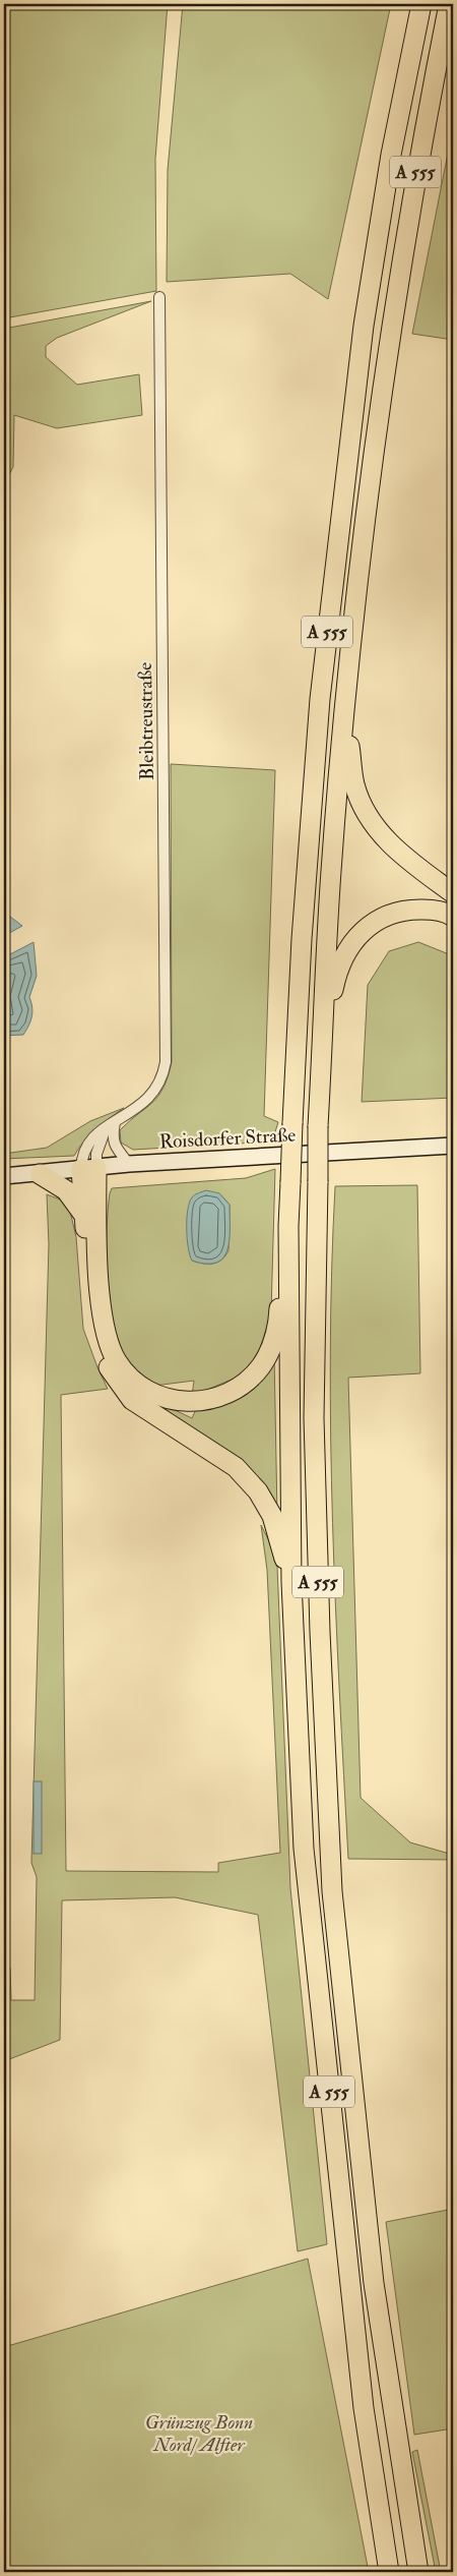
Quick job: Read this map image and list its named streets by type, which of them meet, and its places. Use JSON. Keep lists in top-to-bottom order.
{
  "streets": {
    "highway": ["A 555"],
    "main road": ["Roisdorfer Straße"],
    "street": ["Bleibtreustraße"]
  },
  "crossings": [
    ["Bleibtreustraße", "Roisdorfer Straße"]
  ],
  "parks": ["Grünzug Bonn Nord/ Alfter"]
}
